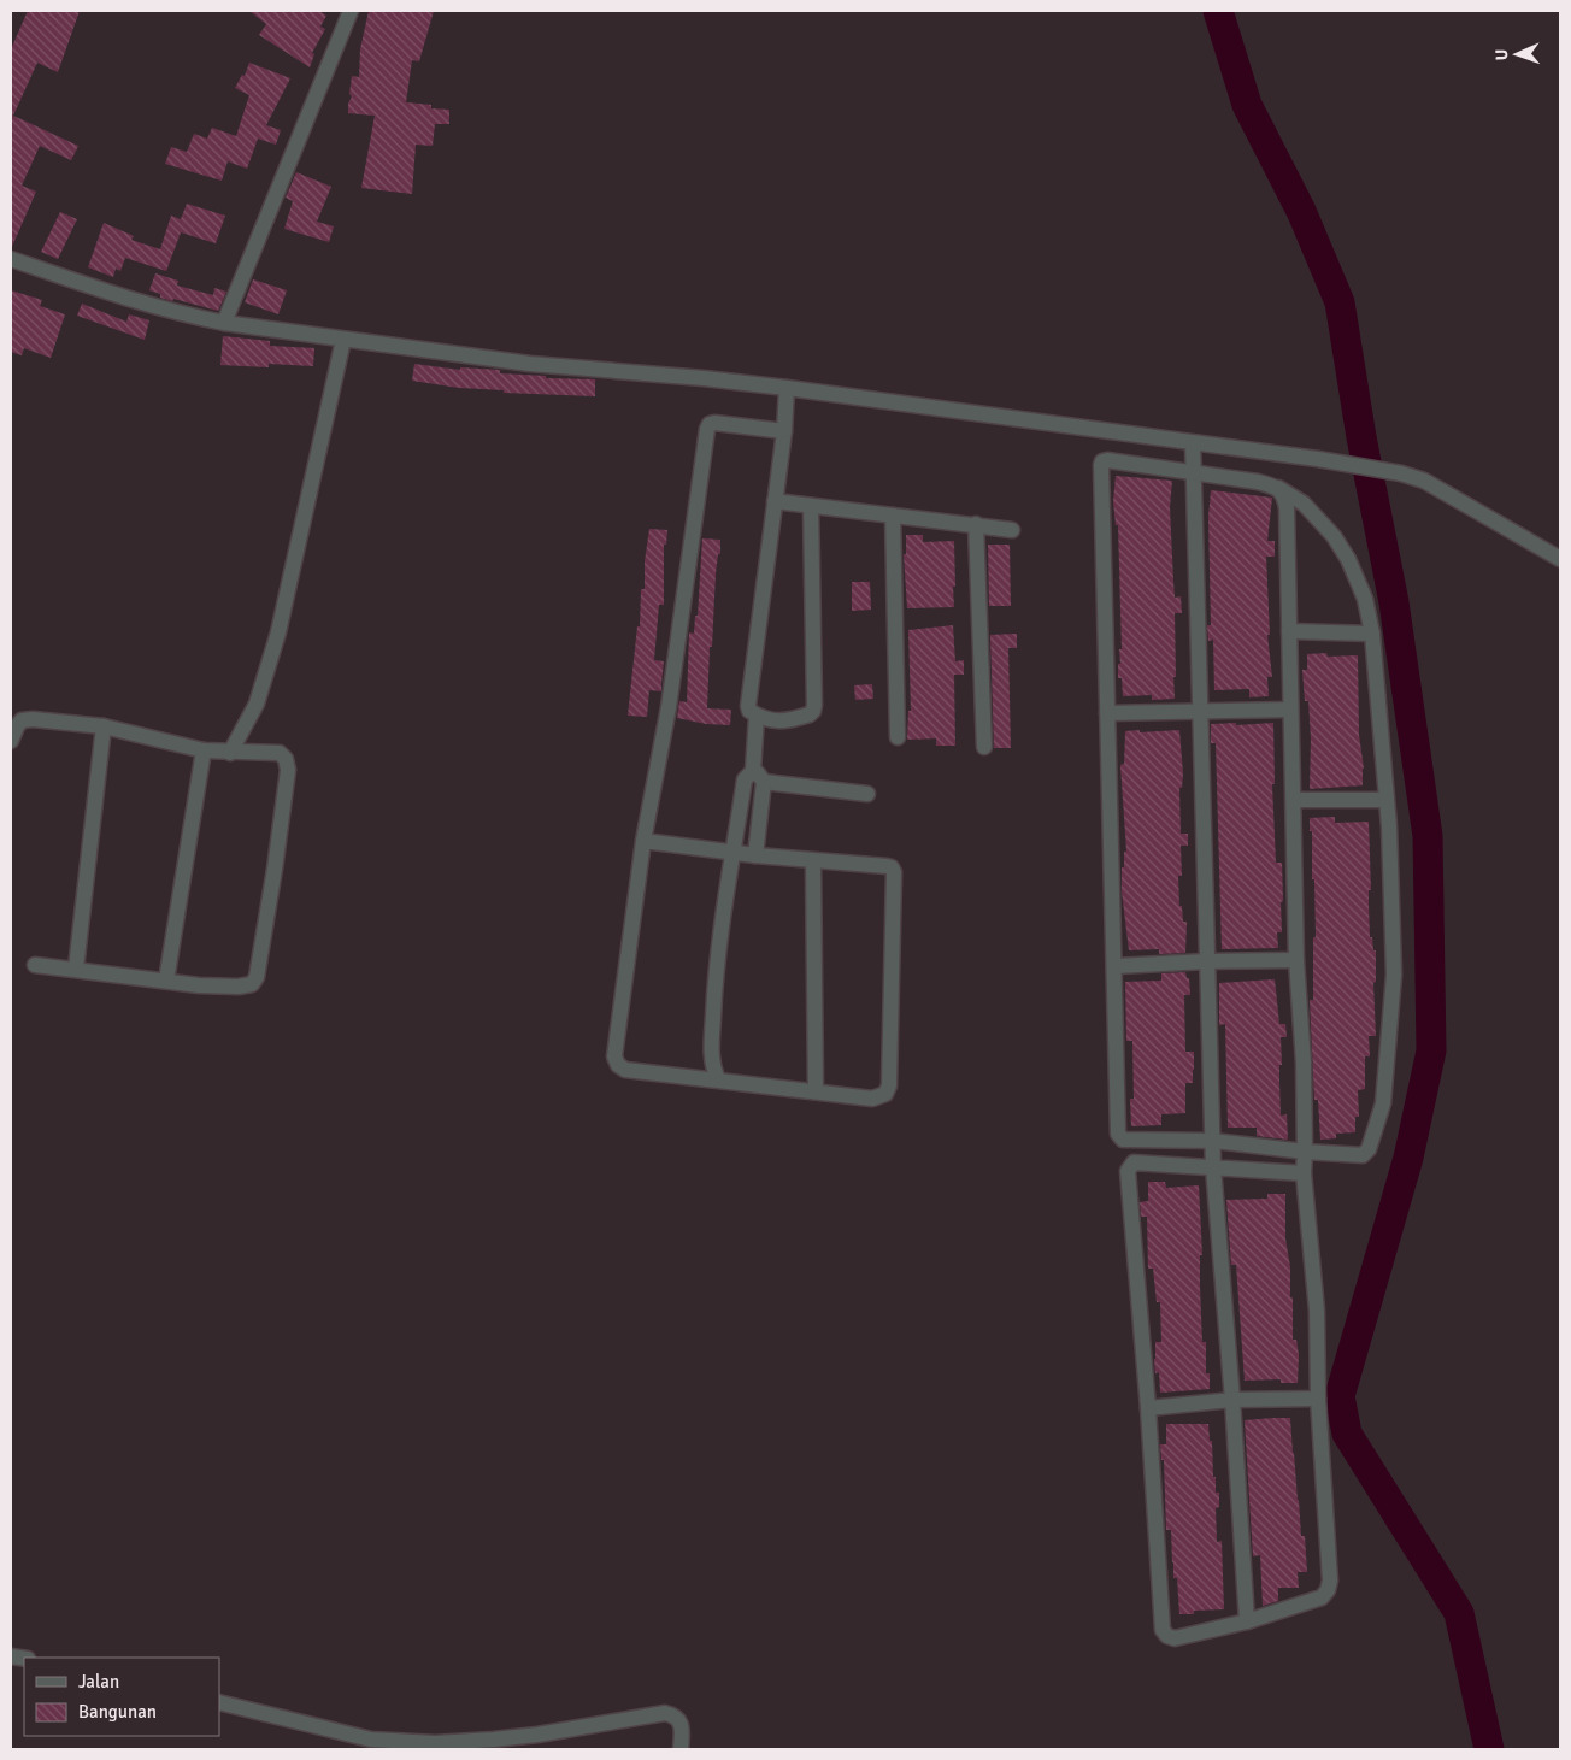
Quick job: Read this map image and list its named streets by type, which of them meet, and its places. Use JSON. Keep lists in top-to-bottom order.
{
  "legend": ["Jalan", "Bangunan"],
  "north": "left"
}
